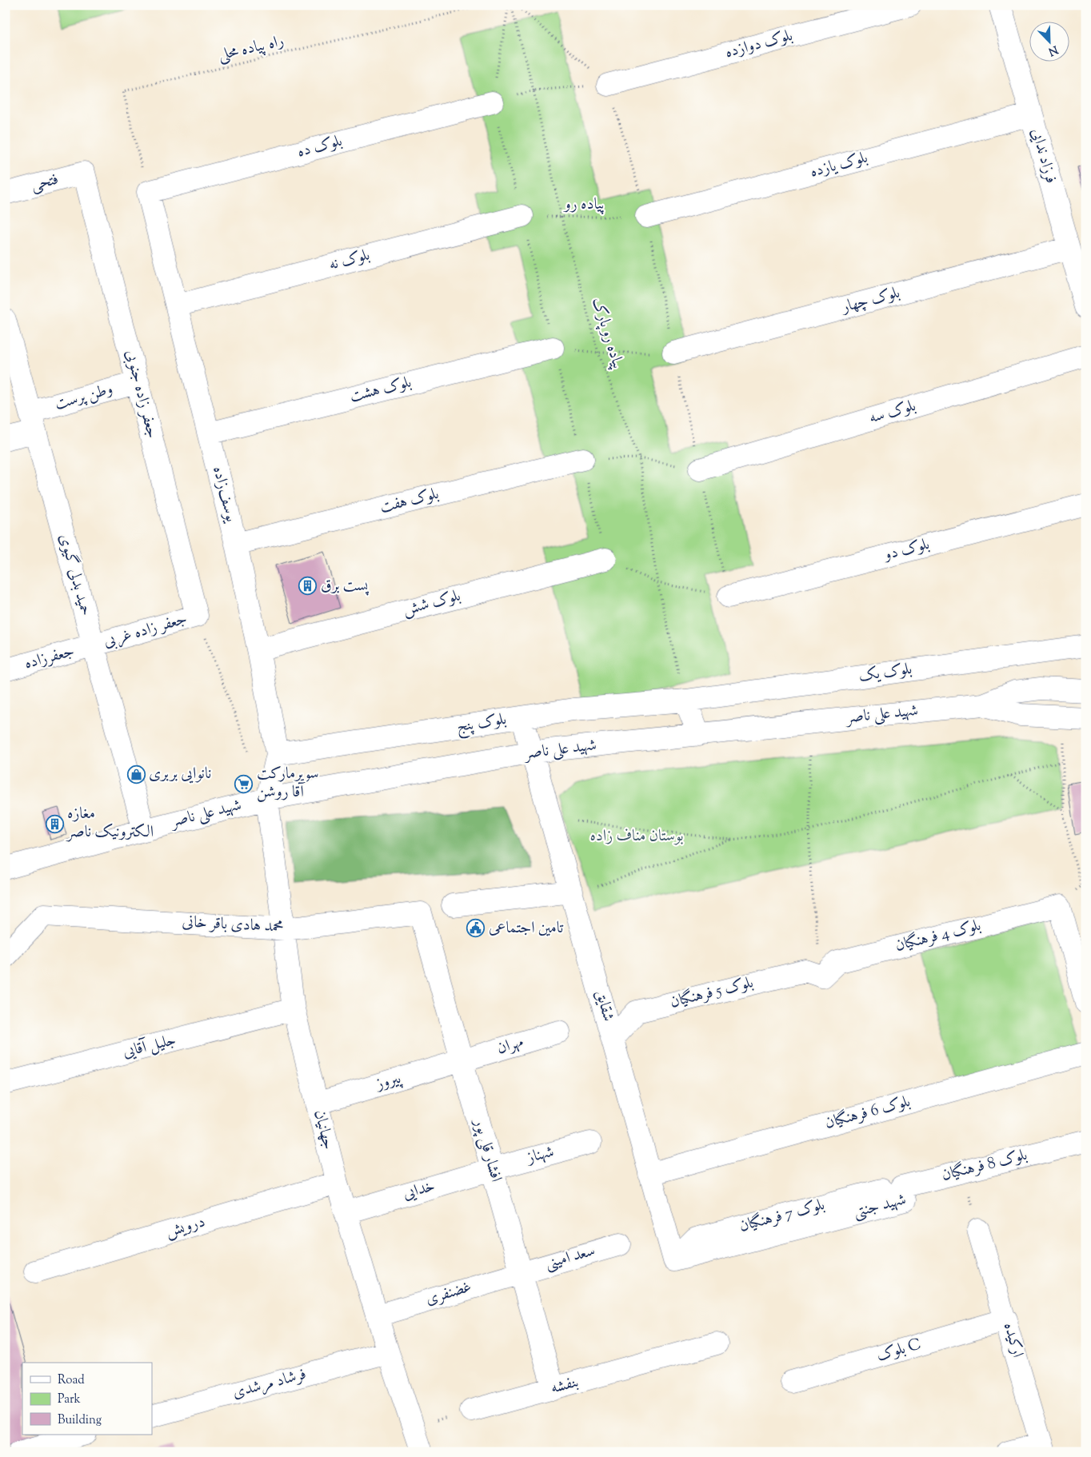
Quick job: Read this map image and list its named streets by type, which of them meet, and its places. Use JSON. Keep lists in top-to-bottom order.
{
  "streets": {
    "street": [
      "بلوک دوازده",
      "بلوک ده",
      "فرزاد ندایی",
      "بلوک یازده",
      "فتحی",
      "بلوک نه",
      "بلوک چهار",
      "بلوک هشت",
      "جعفر زاده جنوبی",
      "وطن پرست",
      "بلوک سه",
      "یوسف‌زاده",
      "بلوک هفت",
      "بلوک دو",
      "حمید بدلی گیوی",
      "بلوک شش",
      "جعفر زاده غربی",
      "جعفرزاده",
      "بلوک یک",
      "شهید علی ناصر",
      "بلوک پنج",
      "محمد هادی باقر خانی",
      "بلوک 4 فرهنگیان",
      "بلوک 5 فرهنگیان",
      "شقایق",
      "مهران",
      "جلیل آقایی",
      "پیروز",
      "بلوک 6 فرهنگیان",
      "جهانیان",
      "افشار قلی پور",
      "شهناز",
      "بلوک 8 فرهنگیان",
      "خدایی",
      "شهید جنتی",
      "درویش",
      "سعد امینی",
      "غضنفری",
      "ارکیده",
      "بلوک C",
      "فرشاد مرشدی",
      "بنفشه"
    ],
    "path": ["راه پیاده محلی", "پیاده رو", "پیاده رو پارک"]
  },
  "crossings": [
    ["بلوک دوازده", "پیاده رو پارک"],
    ["راه پیاده محلی", "بلوک ده"],
    ["راه پیاده محلی", "یوسف‌زاده"],
    ["بلوک ده", "یوسف‌زاده"],
    ["فرزاد ندایی", "بلوک یازده"],
    ["فرزاد ندایی", "بلوک چهار"],
    ["بلوک یازده", "پیاده رو"],
    ["فتحی", "جعفر زاده جنوبی"],
    ["پیاده رو", "بلوک نه"],
    ["پیاده رو", "پیاده رو پارک"],
    ["بلوک نه", "یوسف‌زاده"],
    ["پیاده رو پارک", "بلوک یک"],
    ["پیاده رو پارک", "بلوک پنج"],
    ["بلوک هشت", "یوسف‌زاده"],
    ["جعفر زاده جنوبی", "وطن پرست"],
    ["جعفر زاده جنوبی", "جعفر زاده غربی"],
    ["وطن پرست", "حمید بدلی گیوی"],
    ["یوسف‌زاده", "بلوک هفت"],
    ["یوسف‌زاده", "بلوک شش"],
    ["یوسف‌زاده", "شهید علی ناصر"],
    ["یوسف‌زاده", "بلوک پنج"],
    ["یوسف‌زاده", "جهانیان"],
    ["حمید بدلی گیوی", "جعفر زاده غربی"],
    ["حمید بدلی گیوی", "جعفرزاده"],
    ["حمید بدلی گیوی", "شهید علی ناصر"],
    ["جعفر زاده غربی", "جعفرزاده"],
    ["بلوک یک", "بلوک پنج"],
    ["شهید علی ناصر", "شقایق"],
    ["شهید علی ناصر", "جهانیان"],
    ["بلوک پنج", "شقایق"],
    ["محمد هادی باقر خانی", "جهانیان"],
    ["محمد هادی باقر خانی", "افشار قلی پور"],
    ["بلوک 4 فرهنگیان", "بلوک 5 فرهنگیان"],
    ["بلوک 5 فرهنگیان", "شقایق"],
    ["شقایق", "بلوک 6 فرهنگیان"],
    ["شقایق", "شهید جنتی"],
    ["مهران", "پیروز"],
    ["مهران", "افشار قلی پور"],
    ["جلیل آقایی", "جهانیان"],
    ["پیروز", "جهانیان"],
    ["پیروز", "افشار قلی پور"],
    ["جهانیان", "خدایی"],
    ["جهانیان", "درویش"],
    ["جهانیان", "غضنفری"],
    ["جهانیان", "فرشاد مرشدی"],
    ["افشار قلی پور", "شهناز"],
    ["افشار قلی پور", "خدایی"],
    ["افشار قلی پور", "سعد امینی"],
    ["افشار قلی پور", "غضنفری"],
    ["افشار قلی پور", "بنفشه"],
    ["شهناز", "خدایی"],
    ["بلوک 8 فرهنگیان", "شهید جنتی"],
    ["سعد امینی", "غضنفری"],
    ["ارکیده", "بلوک C"]
  ],
  "parks": ["بوستان مناف زاده"],
  "places": {
    "building": ["پست برق", "مغازه الکترونیک ناصر"],
    "shop": ["نانوایی بربری"],
    "supermarket": ["سوپرمارکت آقا روشن"],
    "public building": ["تامین اجتماعی"]
  },
  "legend": ["Road", "Park", "Building"],
  "north": "bottom right"
}
